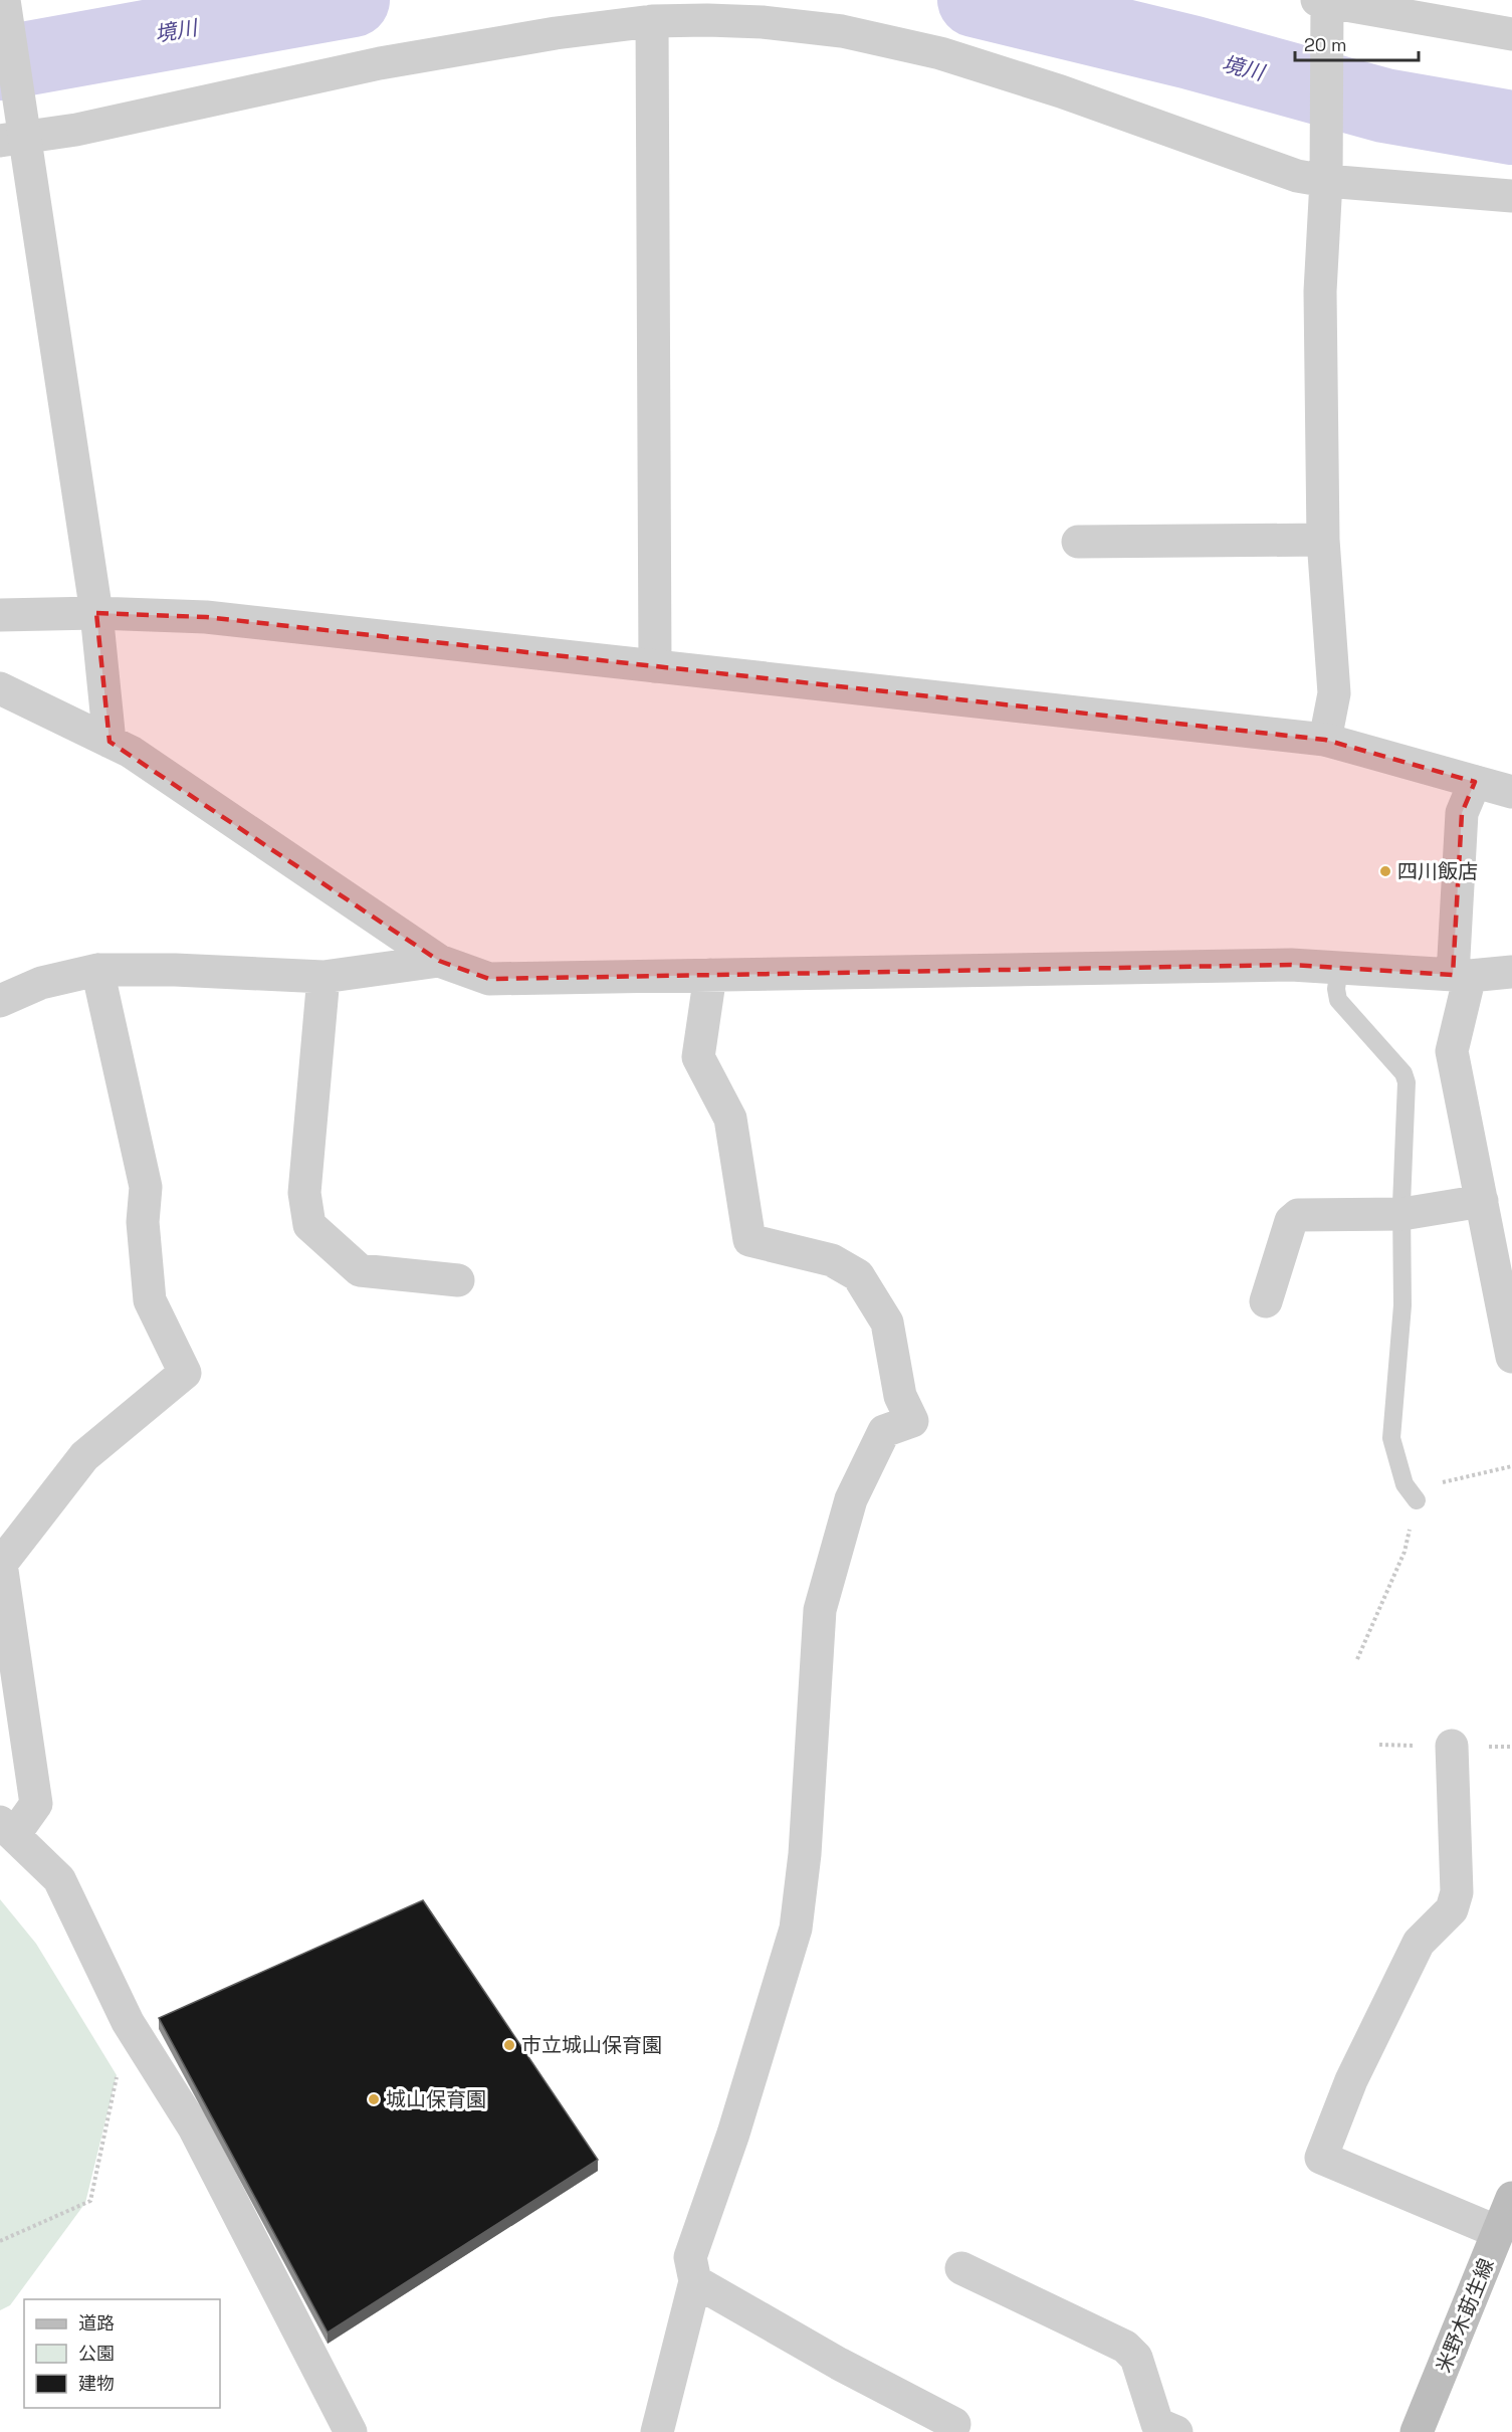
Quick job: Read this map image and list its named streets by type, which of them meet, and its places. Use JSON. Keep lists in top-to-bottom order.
{
  "streets": {
    "main road": ["米野木莇生線"]
  },
  "water": ["境川"],
  "places": ["四川飯店", "市立城山保育園", "城山保育園"],
  "legend": ["道路", "公園", "建物"],
  "scale_bar": "20 m"
}
